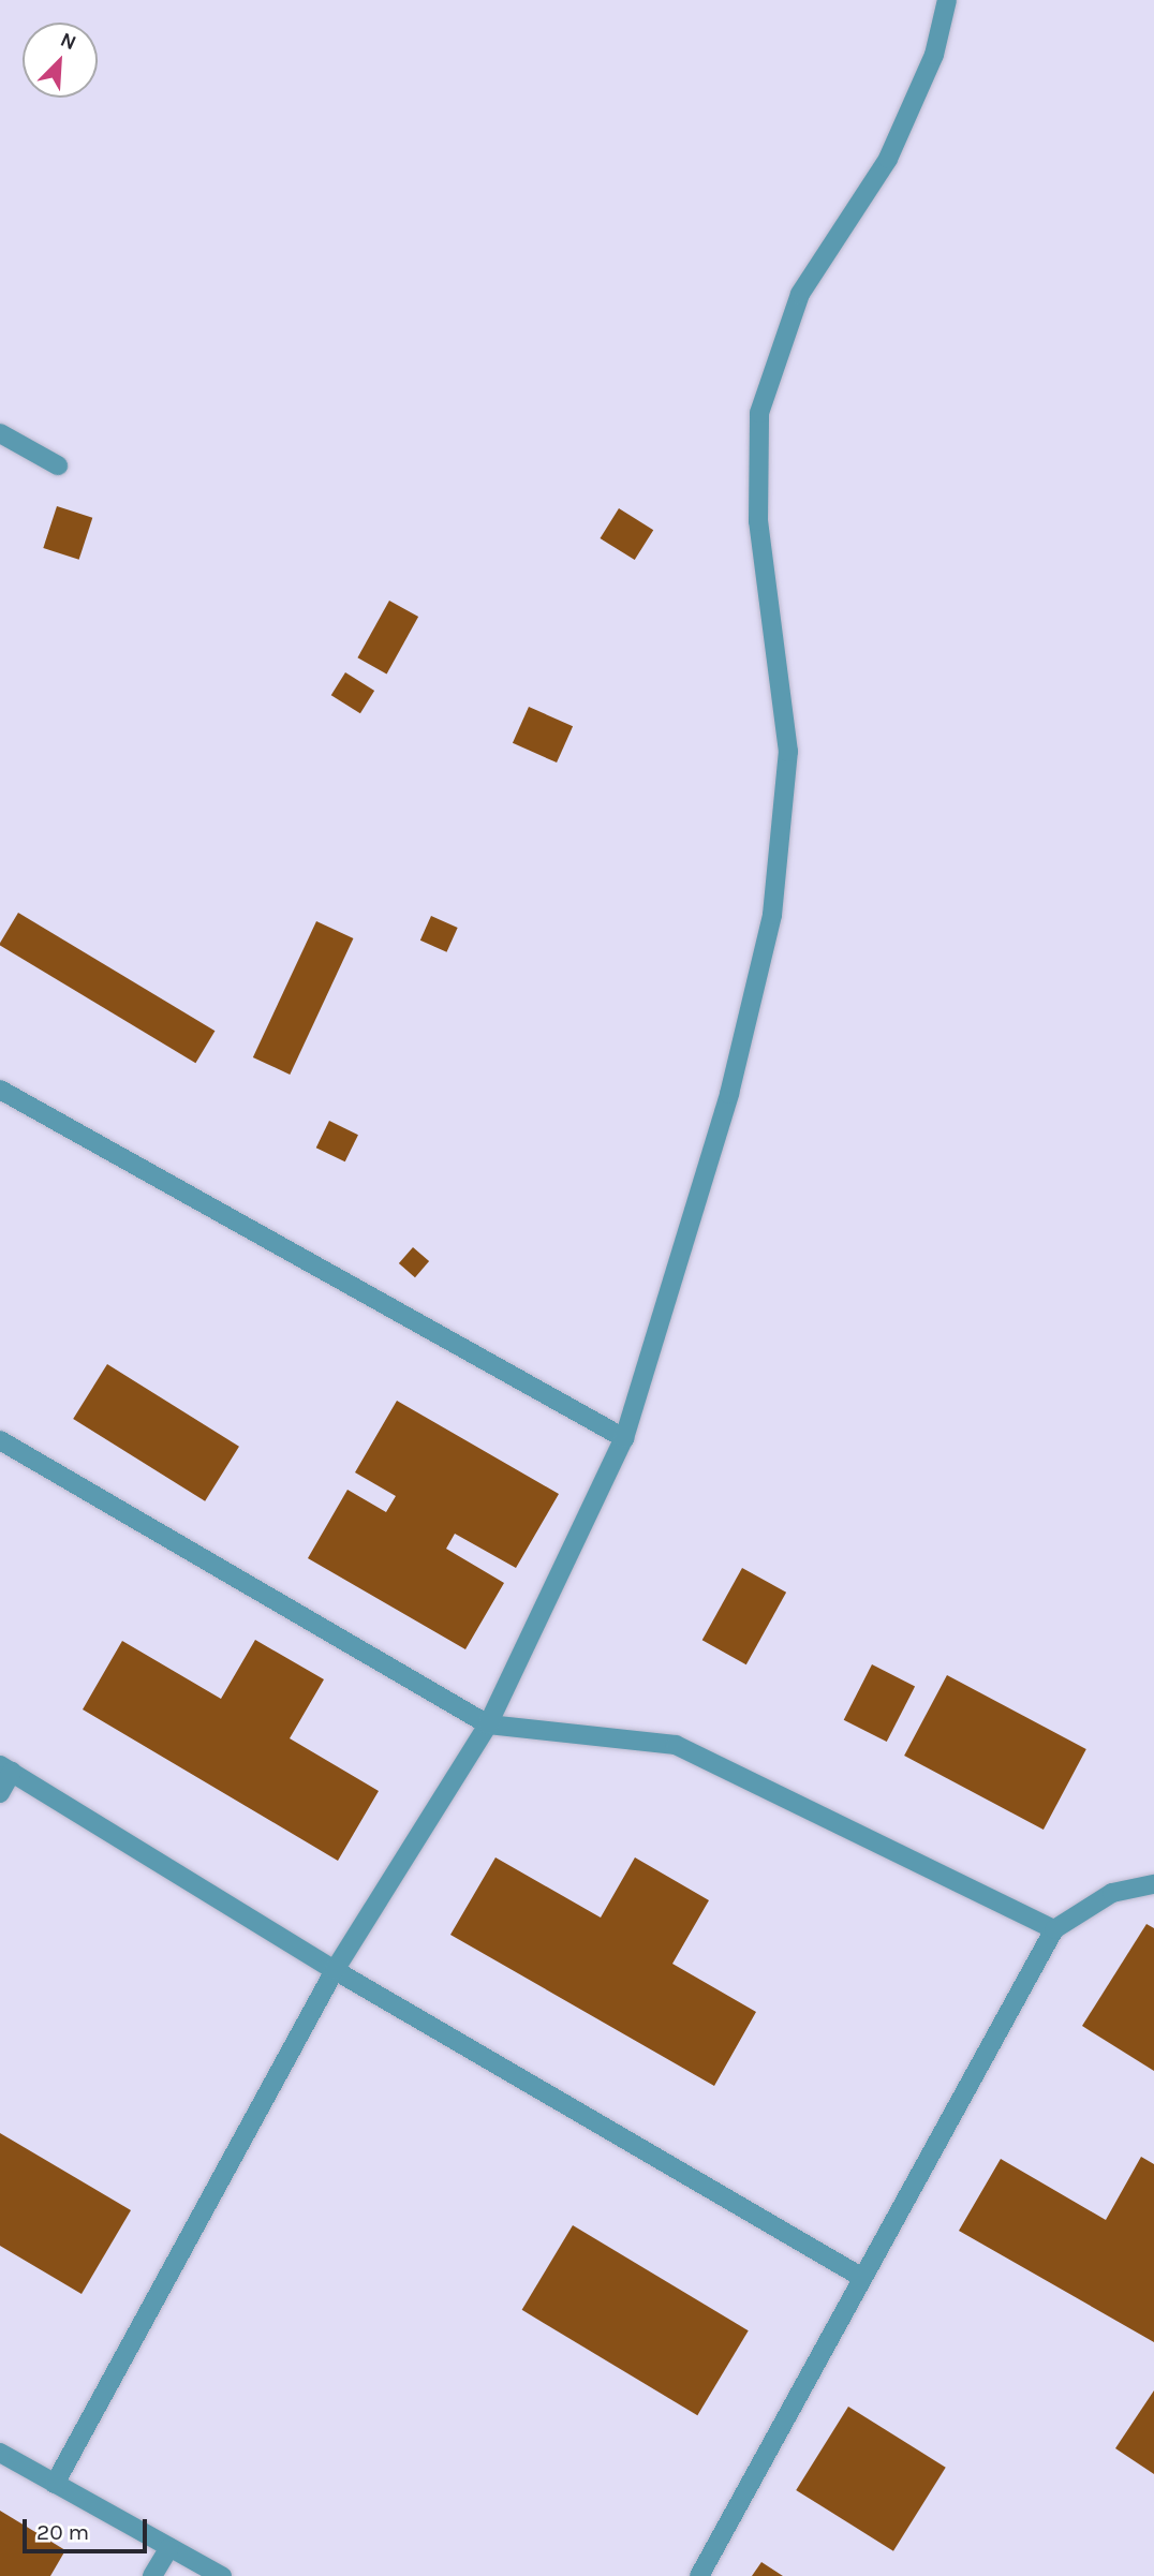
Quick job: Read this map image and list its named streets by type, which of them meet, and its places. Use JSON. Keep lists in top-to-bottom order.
{
  "scale_bar": "20 m",
  "north": "top right"
}
